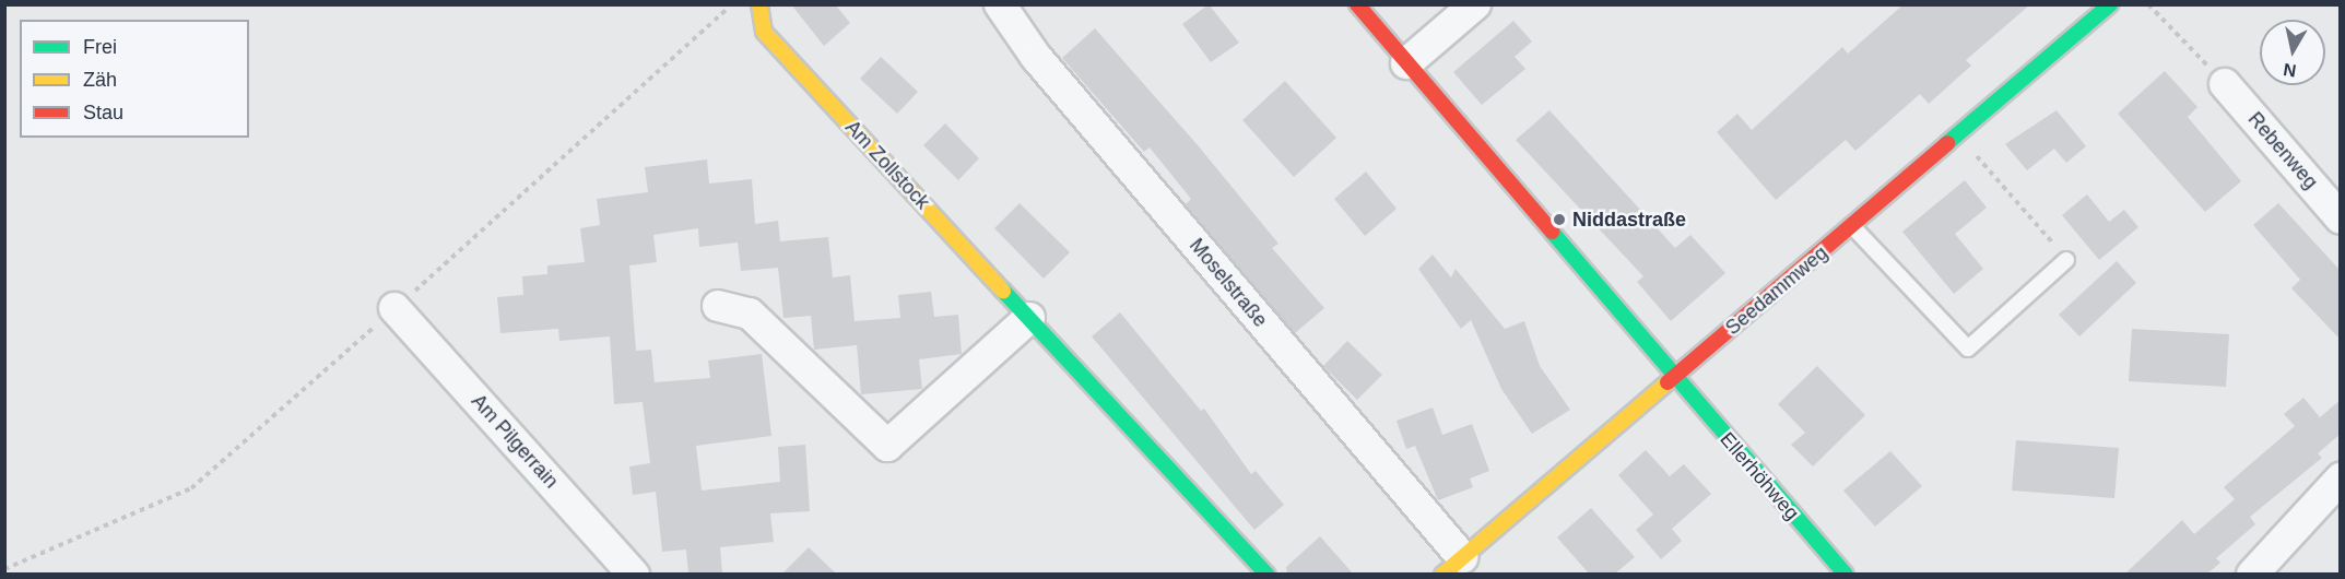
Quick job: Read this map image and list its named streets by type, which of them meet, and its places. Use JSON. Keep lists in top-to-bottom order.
{
  "streets": {
    "street": [
      "Rebenweg",
      "Am Zollstock",
      "Moselstraße",
      "Seedammweg",
      "Am Pilgerrain",
      "Ellerhöhweg"
    ]
  },
  "crossings": [
    ["Moselstraße", "Seedammweg"],
    ["Seedammweg", "Ellerhöhweg"]
  ],
  "places": ["Niddastraße"],
  "legend": ["Frei", "Zäh", "Stau"],
  "north": "bottom"
}
